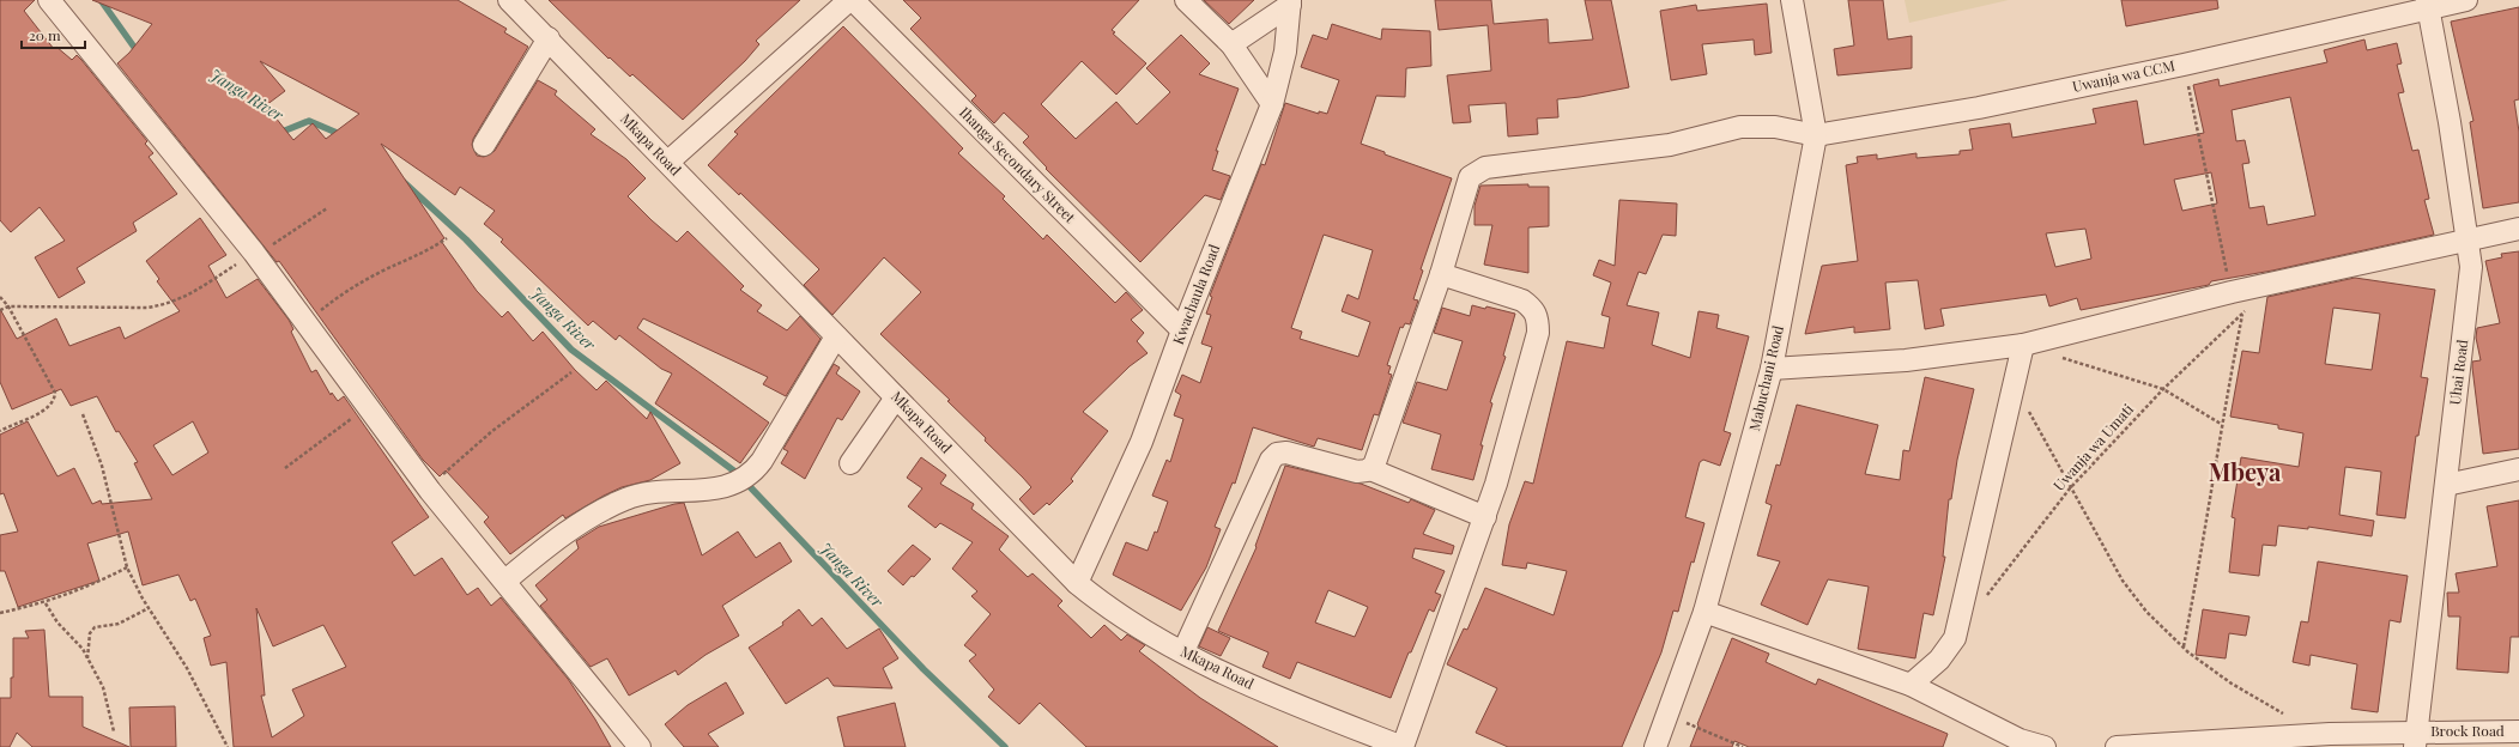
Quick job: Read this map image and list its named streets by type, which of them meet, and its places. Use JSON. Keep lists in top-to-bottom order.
{
  "streets": {
    "street": [
      "Uwanja wa CCM",
      "Mkapa Road",
      "Ihanga Secondary Street",
      "Kwachaula Road",
      "Uhai Road",
      "Mabuchani Road",
      "Brock Road"
    ],
    "path": ["Uwanja wa Umati"]
  },
  "crossings": [
    ["Uwanja wa CCM", "Uhai Road"],
    ["Uwanja wa CCM", "Mabuchani Road"],
    ["Mkapa Road", "Kwachaula Road"],
    ["Ihanga Secondary Street", "Kwachaula Road"],
    ["Uhai Road", "Brock Road"]
  ],
  "districts": ["Mbeya"],
  "water": ["Janga River"],
  "scale_bar": "20 m"
}
